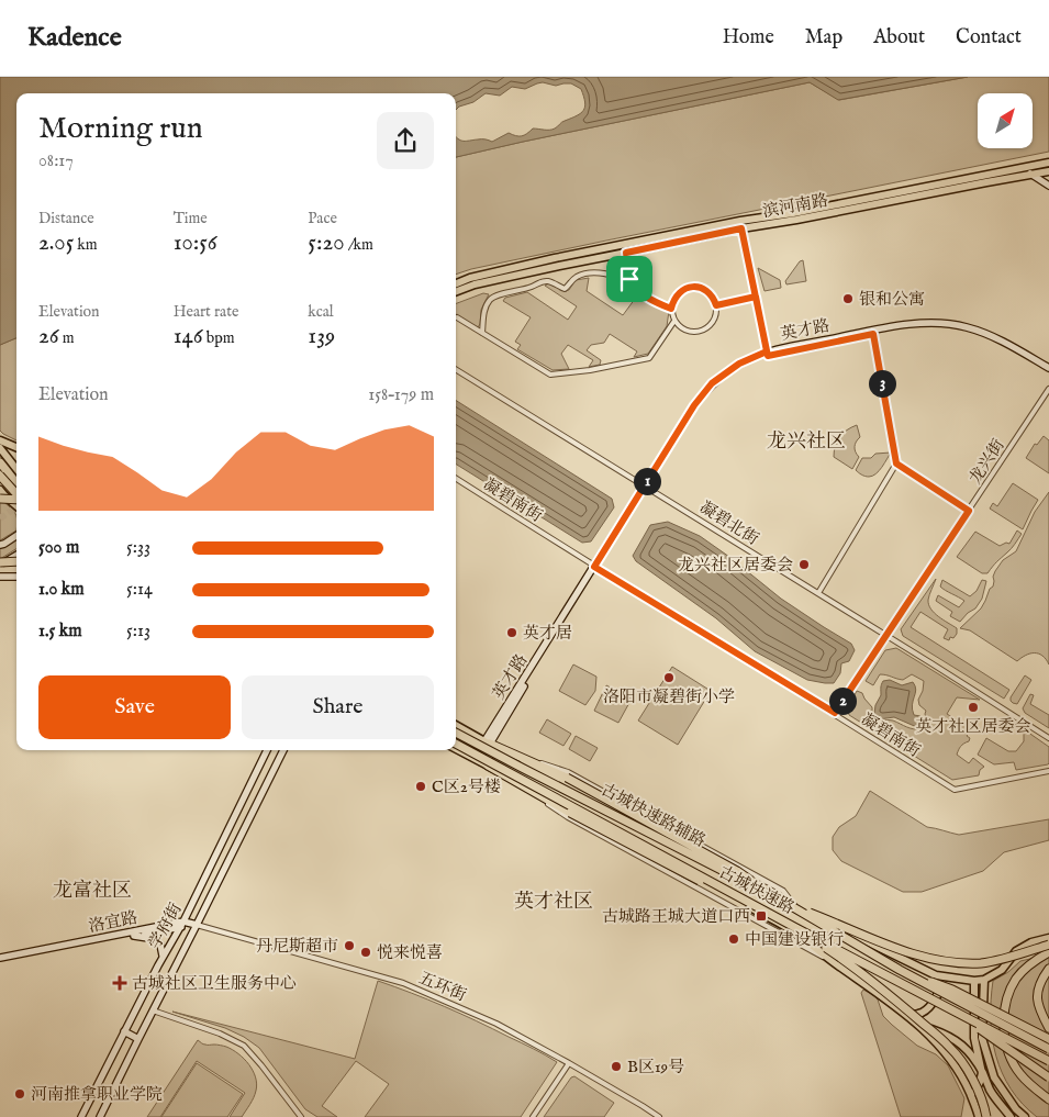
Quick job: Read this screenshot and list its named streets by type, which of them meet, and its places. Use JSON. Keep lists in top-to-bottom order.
{
  "streets": {
    "highway": ["古城快速路"],
    "main road": [
      "滨河南路",
      "英才路",
      "古城快速路辅路",
      "洛宜路",
      "学府街"
    ],
    "street": [
      "龙兴街",
      "凝碧南街",
      "凝碧北街",
      "五环街"
    ]
  },
  "crossings": [
    ["英才路", "凝碧南街"],
    ["英才路", "凝碧北街"],
    ["英才路", "古城快速路辅路"],
    ["龙兴街", "凝碧南街"],
    ["龙兴街", "凝碧北街"],
    ["古城快速路辅路", "古城快速路"],
    ["洛宜路", "学府街"],
    ["洛宜路", "五环街"],
    ["学府街", "五环街"]
  ],
  "districts": ["龙兴社区", "龙富社区", "英才社区"],
  "places": {
    "other": [
      "银和公寓",
      "龙兴社区居委会",
      "英才居",
      "洛阳市凝碧街小学",
      "英才社区居委会",
      "C区2号楼",
      "中国建设银行",
      "丹尼斯超市",
      "悦来悦喜",
      "B区19号",
      "河南推拿职业学院"
    ],
    "transit": ["古城路王城大道口西"],
    "health": ["古城社区卫生服务中心"]
  },
  "north": "top right",
  "page": {
    "header": "Kadence",
    "nav": [
      "Home",
      "Map",
      "About",
      "Contact"
    ],
    "heading": ["Morning run", "08:17"],
    "stats": [
      ["Distance", "2.05 km"],
      ["Time", "10:56"],
      ["Pace", "5:20 /km"],
      ["Elevation", "26 m"],
      ["Heart rate", "146 bpm"],
      ["kcal", "139"]
    ],
    "pins": ["3", "1", "2"],
    "chart": ["Elevation", "158–179 m"],
    "list": [
      {
        "name": "500 m",
        "note": "5:33"
      },
      {
        "name": "1.0 km",
        "note": "5:14"
      },
      {
        "name": "1.5 km",
        "note": "5:13"
      }
    ],
    "buttons": ["Save", "Share"]
  }
}
